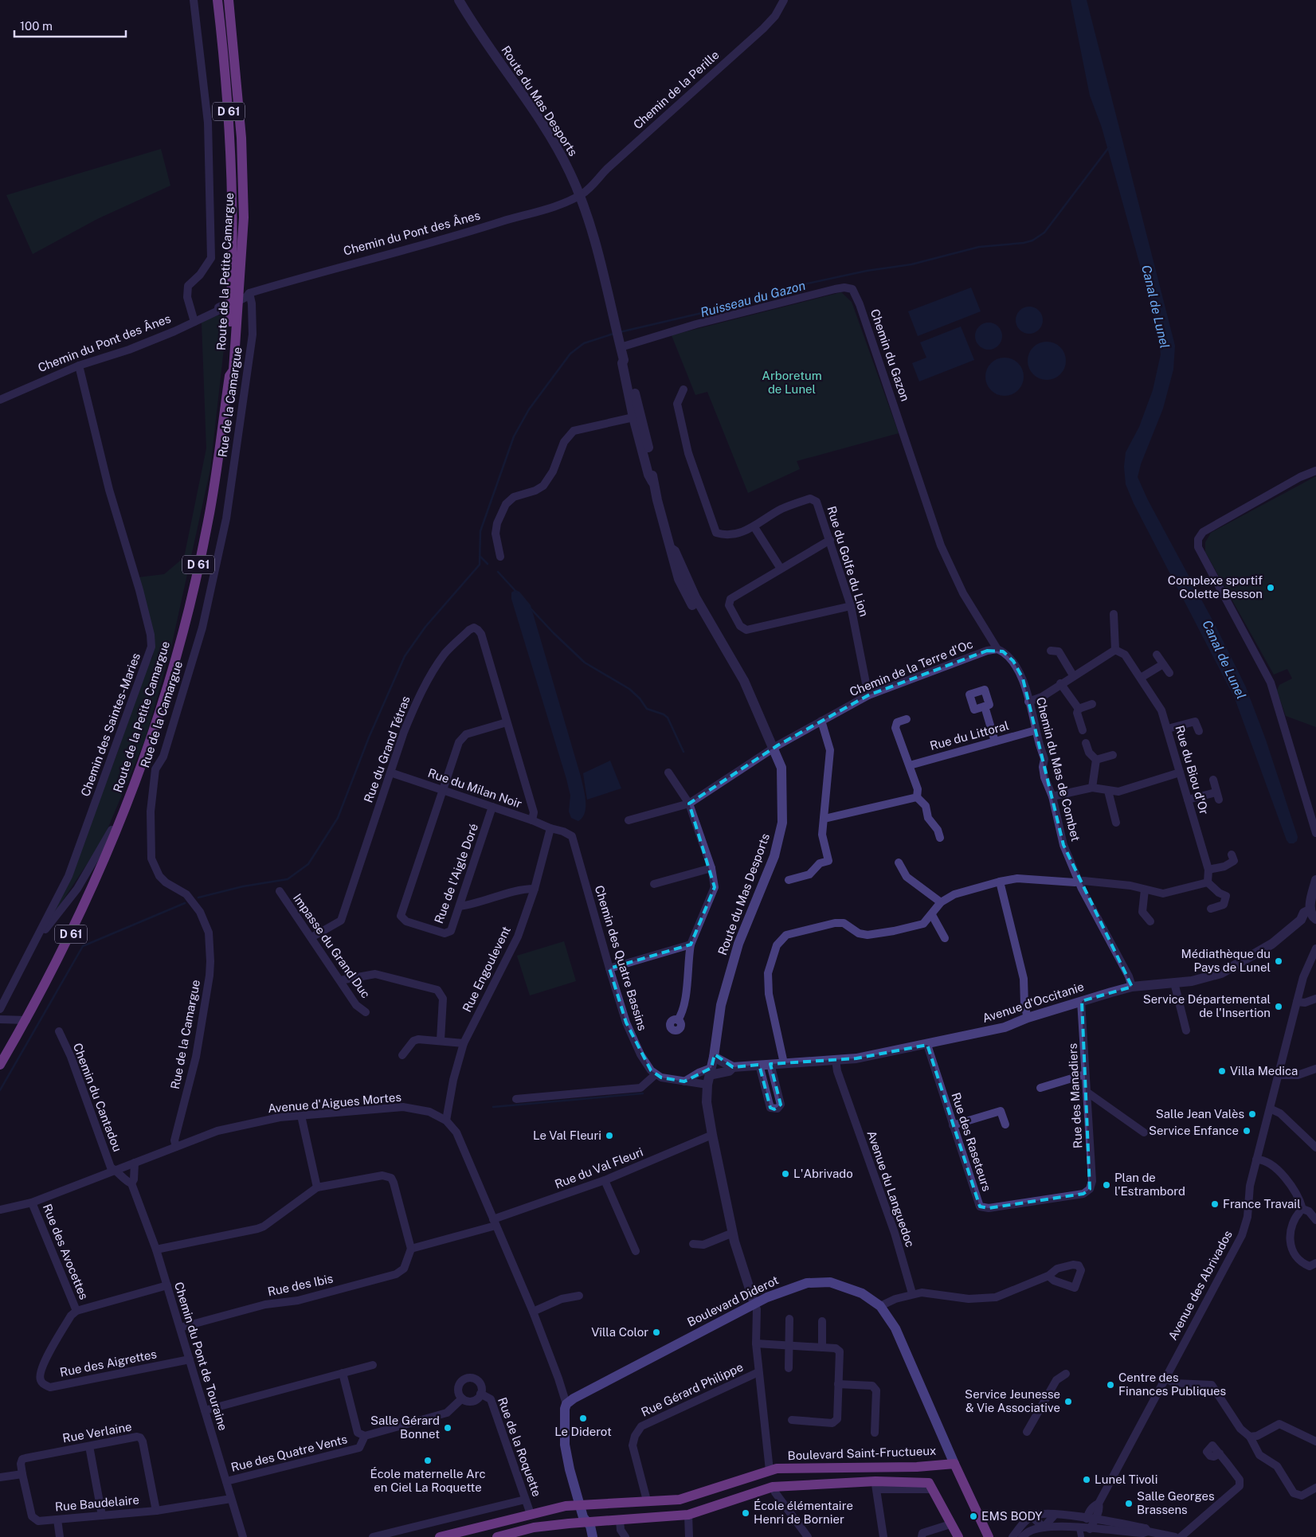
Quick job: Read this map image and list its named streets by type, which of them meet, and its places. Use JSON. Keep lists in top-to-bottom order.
{
  "streets": {
    "main road": [
      "D 61",
      "Route de la Petite Camargue",
      "Boulevard Diderot",
      "Boulevard Saint-Fructueux"
    ],
    "street": [
      "Chemin de la Perille",
      "Route du Mas Desports",
      "Chemin du Pont des Ânes",
      "Chemin du Gazon",
      "Rue de la Camargue",
      "Rue du Golfe du Lion",
      "Chemin de la Terre d'Oc",
      "Chemin des Saintes-Maries",
      "Rue du Littoral",
      "Rue du Grand Tétras",
      "Chemin du Mas de Combet",
      "Rue du Biou d'Or",
      "Rue du Milan Noir",
      "Rue de l'Aigle Doré",
      "Impasse du Grand Duc",
      "Chemin des Quatre Bassins",
      "Rue Engoulevent",
      "Avenue d'Occitanie",
      "Rue des Manadiers",
      "Chemin du Cantadou",
      "Avenue d'Aigues Mortes",
      "Rue des Raseteurs",
      "Rue du Val Fleuri",
      "Avenue du Languedoc",
      "Rue des Avocettes",
      "Rue des Ibis",
      "Avenue des Abrivados",
      "Chemin du Pont de Touraine",
      "Rue des Aigrettes",
      "Rue Gérard Philippe",
      "Rue Verlaine",
      "Rue de la Roquette",
      "Rue des Quatre Vents",
      "Rue Baudelaire"
    ]
  },
  "crossings": [
    ["Chemin de la Perille", "Route du Mas Desports"],
    ["Chemin de la Perille", "Chemin du Pont des Ânes"],
    ["Route du Mas Desports", "Chemin du Pont des Ânes"],
    ["Route du Mas Desports", "Chemin du Gazon"],
    ["Route du Mas Desports", "Chemin de la Terre d'Oc"],
    ["Route du Mas Desports", "Avenue d'Occitanie"],
    ["Route du Mas Desports", "Rue du Val Fleuri"],
    ["Route du Mas Desports", "Boulevard Diderot"],
    ["Chemin du Pont des Ânes", "Route de la Petite Camargue"],
    ["Chemin du Pont des Ânes", "Rue de la Camargue"],
    ["Chemin du Pont des Ânes", "Chemin des Saintes-Maries"],
    ["Chemin du Gazon", "Chemin de la Terre d'Oc"],
    ["Chemin du Gazon", "Chemin du Mas de Combet"],
    ["Rue de la Camargue", "Avenue d'Aigues Mortes"],
    ["Rue du Golfe du Lion", "Chemin de la Terre d'Oc"],
    ["Chemin de la Terre d'Oc", "Chemin du Mas de Combet"],
    ["Rue du Littoral", "Chemin du Mas de Combet"],
    ["Rue du Grand Tétras", "Rue du Milan Noir"],
    ["Rue du Grand Tétras", "Impasse du Grand Duc"],
    ["Chemin du Mas de Combet", "Avenue d'Occitanie"],
    ["Rue du Milan Noir", "Rue de l'Aigle Doré"],
    ["Rue du Milan Noir", "Chemin des Quatre Bassins"],
    ["Rue du Milan Noir", "Rue Engoulevent"],
    ["Chemin des Quatre Bassins", "Rue Engoulevent"],
    ["Rue Engoulevent", "Avenue d'Aigues Mortes"],
    ["Avenue d'Occitanie", "Rue des Manadiers"],
    ["Avenue d'Occitanie", "Rue des Raseteurs"],
    ["Avenue d'Occitanie", "Avenue du Languedoc"],
    ["Rue des Manadiers", "Rue des Raseteurs"],
    ["Chemin du Cantadou", "Avenue d'Aigues Mortes"],
    ["Chemin du Cantadou", "Chemin du Pont de Touraine"],
    ["Avenue d'Aigues Mortes", "Rue du Val Fleuri"],
    ["Avenue d'Aigues Mortes", "Rue des Avocettes"],
    ["Avenue d'Aigues Mortes", "Boulevard Diderot"],
    ["Avenue d'Aigues Mortes", "Chemin du Pont de Touraine"],
    ["Rue du Val Fleuri", "Rue des Ibis"],
    ["Rue des Avocettes", "Rue des Aigrettes"],
    ["Rue des Ibis", "Chemin du Pont de Touraine"],
    ["Boulevard Diderot", "Boulevard Saint-Fructueux"],
    ["Chemin du Pont de Touraine", "Rue des Aigrettes"],
    ["Chemin du Pont de Touraine", "Rue des Quatre Vents"],
    ["Chemin du Pont de Touraine", "Rue Baudelaire"],
    ["Rue Gérard Philippe", "Boulevard Saint-Fructueux"],
    ["Rue Verlaine", "Rue Baudelaire"],
    ["Rue de la Roquette", "Rue des Quatre Vents"],
    ["Rue de la Roquette", "Boulevard Saint-Fructueux"]
  ],
  "water": ["Ruisseau du Gazon", "Canal de Lunel"],
  "parks": ["Arboretum de Lunel"],
  "places": [
    "Complexe sportif Colette Besson",
    "Médiathèque du Pays de Lunel",
    "Service Départemental de l'Insertion",
    "Villa Medica",
    "Salle Jean Valès",
    "Service Enfance",
    "Le Val Fleuri",
    "L'Abrivado",
    "Plan de l'Estrambord",
    "France Travail",
    "Vîlla Color",
    "Centre des Finances Publiques",
    "Service Jeunesse & Vie Associative",
    "Le Diderot",
    "Salle Gérard Bonnet",
    "École maternelle Arc en Ciel La Roquette",
    "Lunel Tivoli",
    "Salle Georges Brassens",
    "École élémentaire Henri de Bornier",
    "EMS BODY"
  ],
  "scale_bar": "100 m"
}
